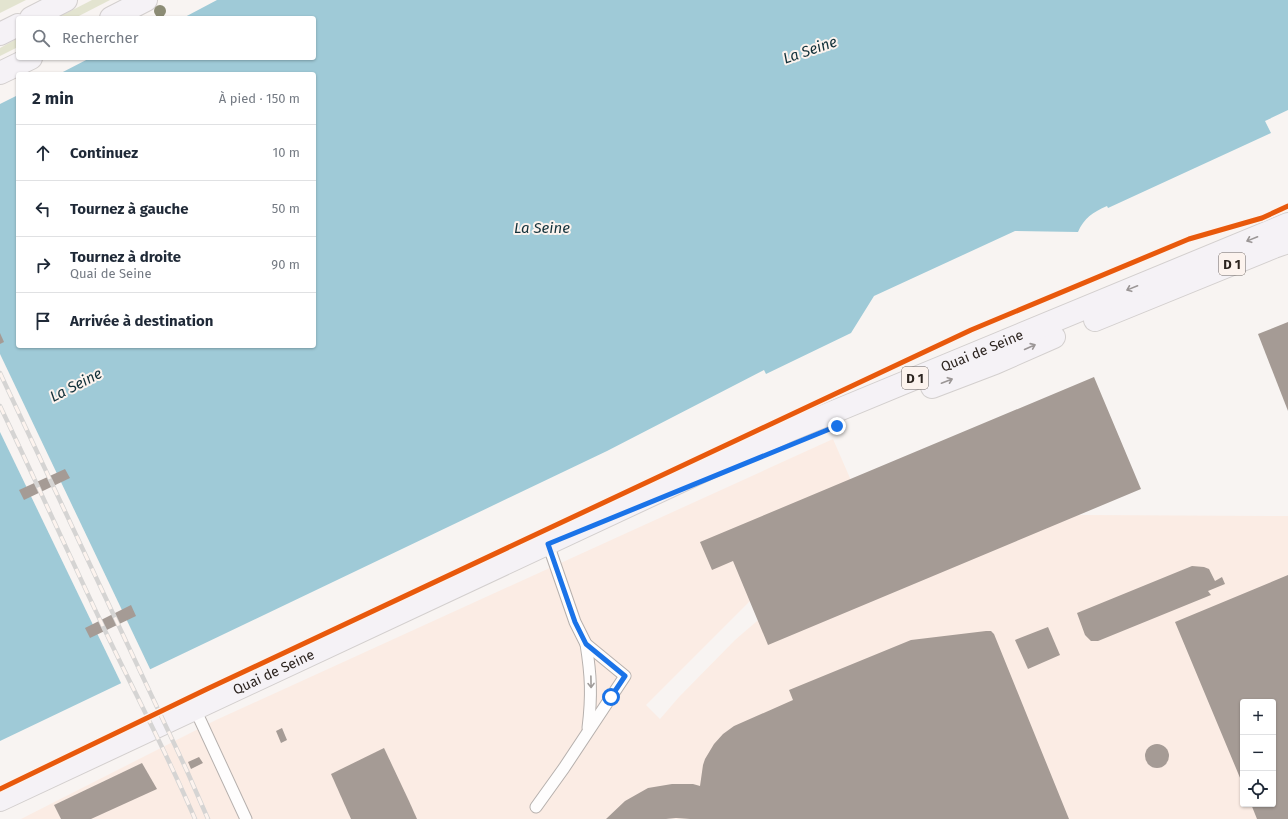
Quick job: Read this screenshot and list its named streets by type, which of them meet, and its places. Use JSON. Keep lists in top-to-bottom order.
{
  "streets": {
    "main road": ["D 1", "Quai de Seine"]
  },
  "water": ["La Seine"],
  "page": {
    "search": "Rechercher",
    "heading": ["2 min", "À pied · 150 m"],
    "list": [
      ["Continuez", "10 m"],
      ["Tournez à gauche", "50 m"],
      ["Tournez à droite", "Quai de Seine", "90 m"],
      "Arrivée à destination"
    ],
    "map_buttons": ["+", "−"]
  }
}
